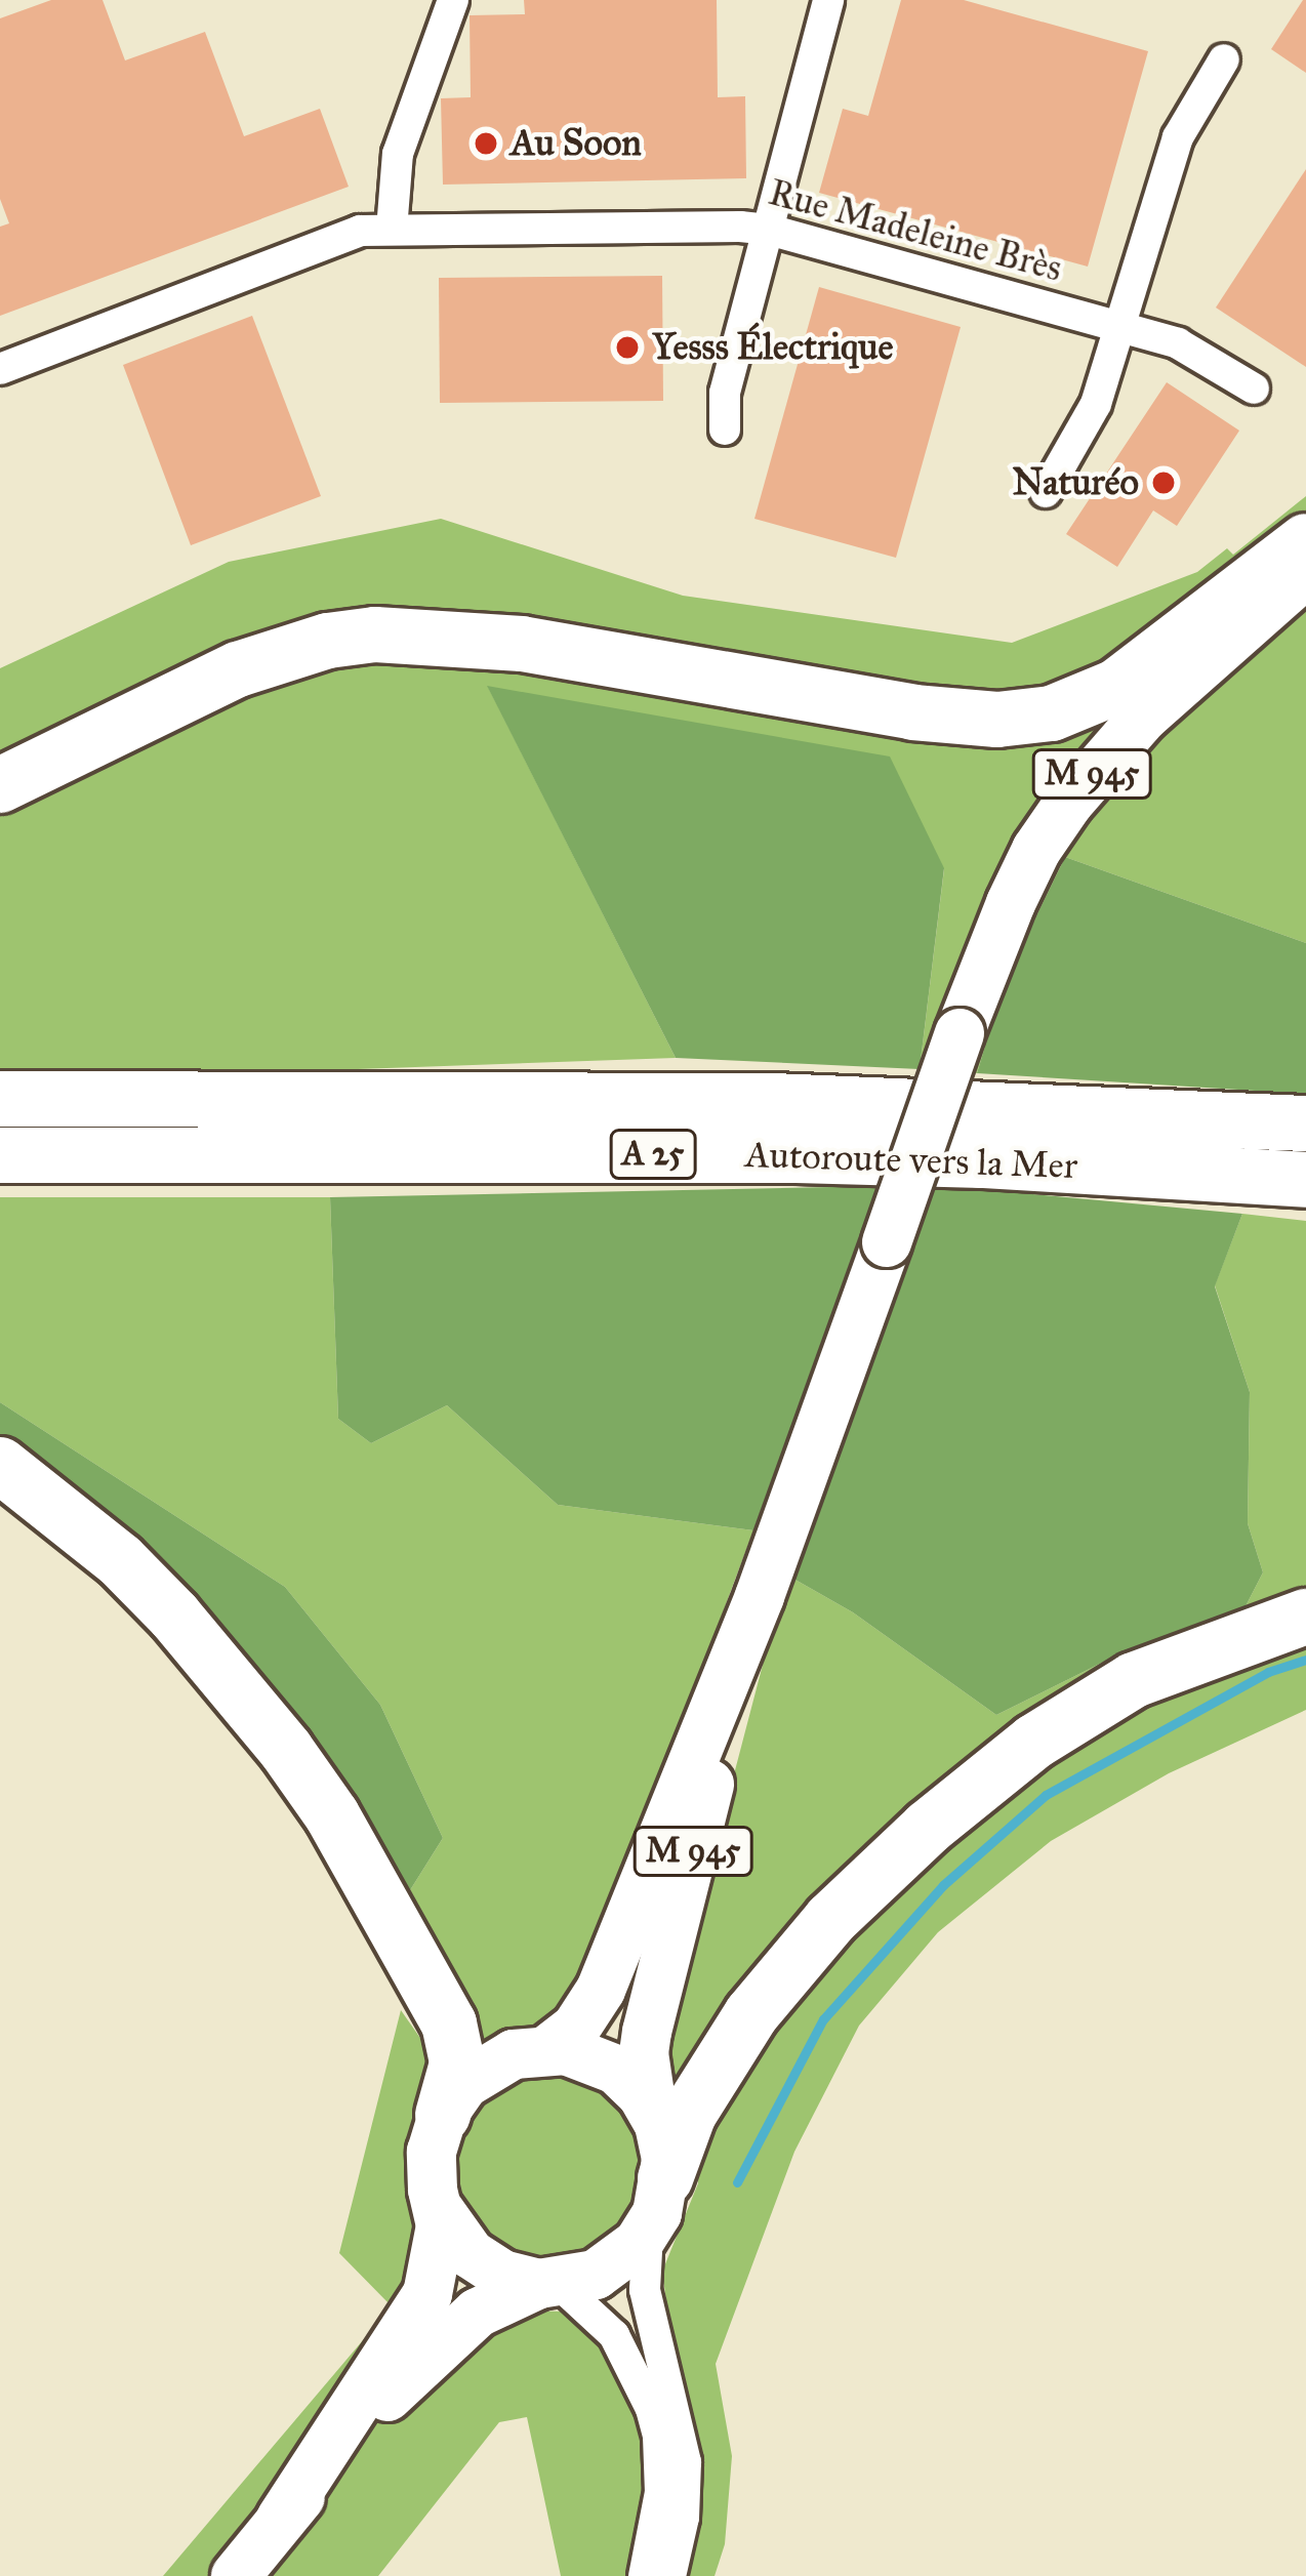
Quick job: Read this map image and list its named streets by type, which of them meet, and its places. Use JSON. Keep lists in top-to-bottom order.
{
  "streets": {
    "highway": ["A 25", "Autoroute vers la Mer"],
    "main road": ["M 945"],
    "street": ["Rue Madeleine Brès"]
  },
  "places": ["Au Soon", "Yesss Électrique", "Naturéo"]
}
